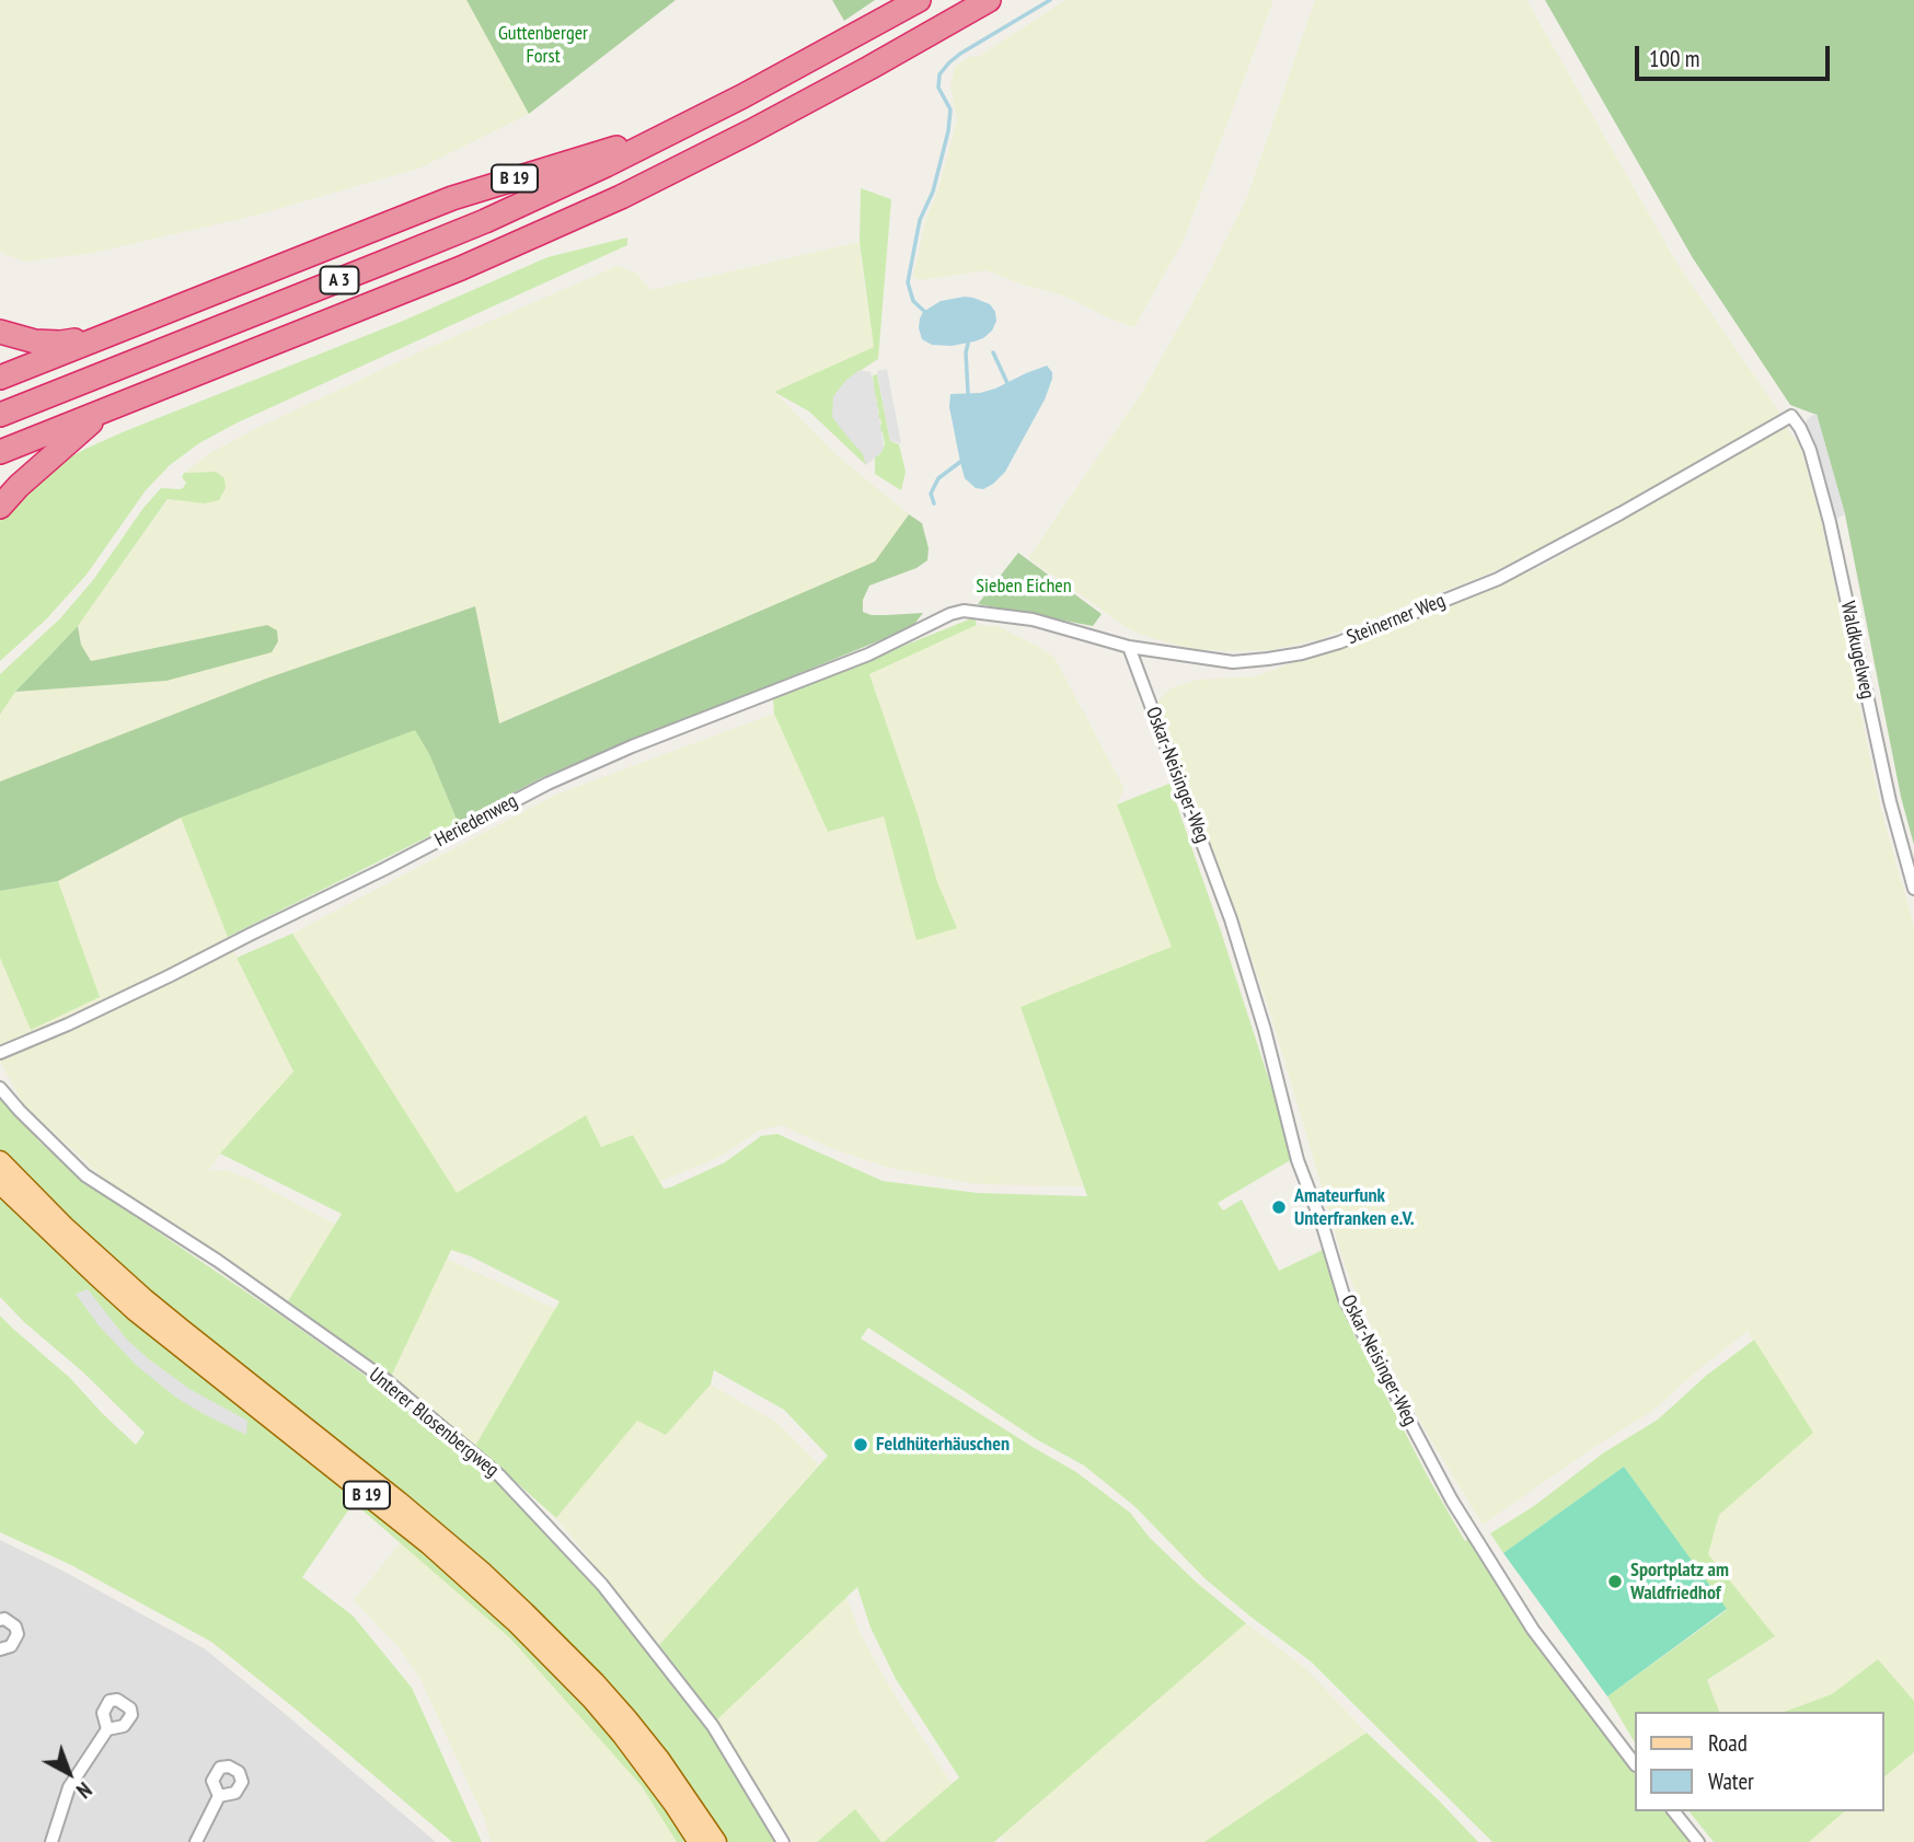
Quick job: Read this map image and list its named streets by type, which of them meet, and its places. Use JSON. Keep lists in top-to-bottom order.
{
  "streets": {
    "highway": ["B 19", "A 3"],
    "street": [
      "Steinerner Weg",
      "Waldkugelweg",
      "Oskar-Neisinger-Weg",
      "Heriedenweg",
      "Unterer Blosenbergweg"
    ]
  },
  "crossings": [
    ["B 19", "A 3"],
    ["Steinerner Weg", "Waldkugelweg"],
    ["Steinerner Weg", "Oskar-Neisinger-Weg"],
    ["Steinerner Weg", "Heriedenweg"]
  ],
  "parks": ["Guttenberger Forst", "Sieben Eichen"],
  "places": ["Amateurfunk Unterfranken e.V.", "Feldhüterhäuschen", "Sportplatz am Waldfriedhof"],
  "legend": ["Road", "Water"],
  "scale_bar": "100 m",
  "north": "bottom right"
}
